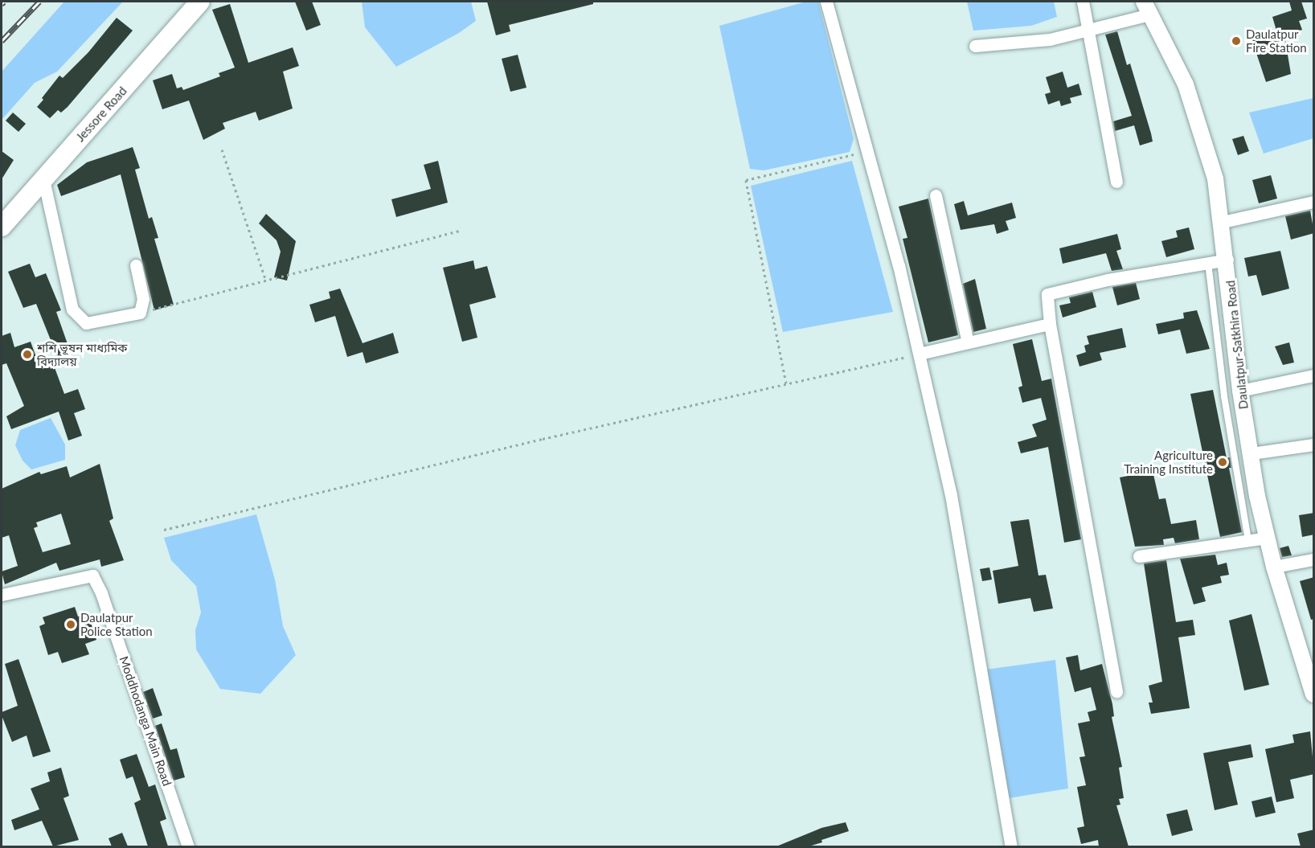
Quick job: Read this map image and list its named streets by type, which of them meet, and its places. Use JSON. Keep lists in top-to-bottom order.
{
  "streets": {
    "highway": ["Jessore Road"],
    "main road": ["Daulatpur-Satkhira Road"],
    "street": ["Moddhodanga Main Road"]
  },
  "places": [
    "Daulatpur Fire Station",
    "শশি ভূষন মাধ্যমিক বিদ্যালয়",
    "Agriculture Training Institute",
    "Daulatpur Police Station"
  ]
}
